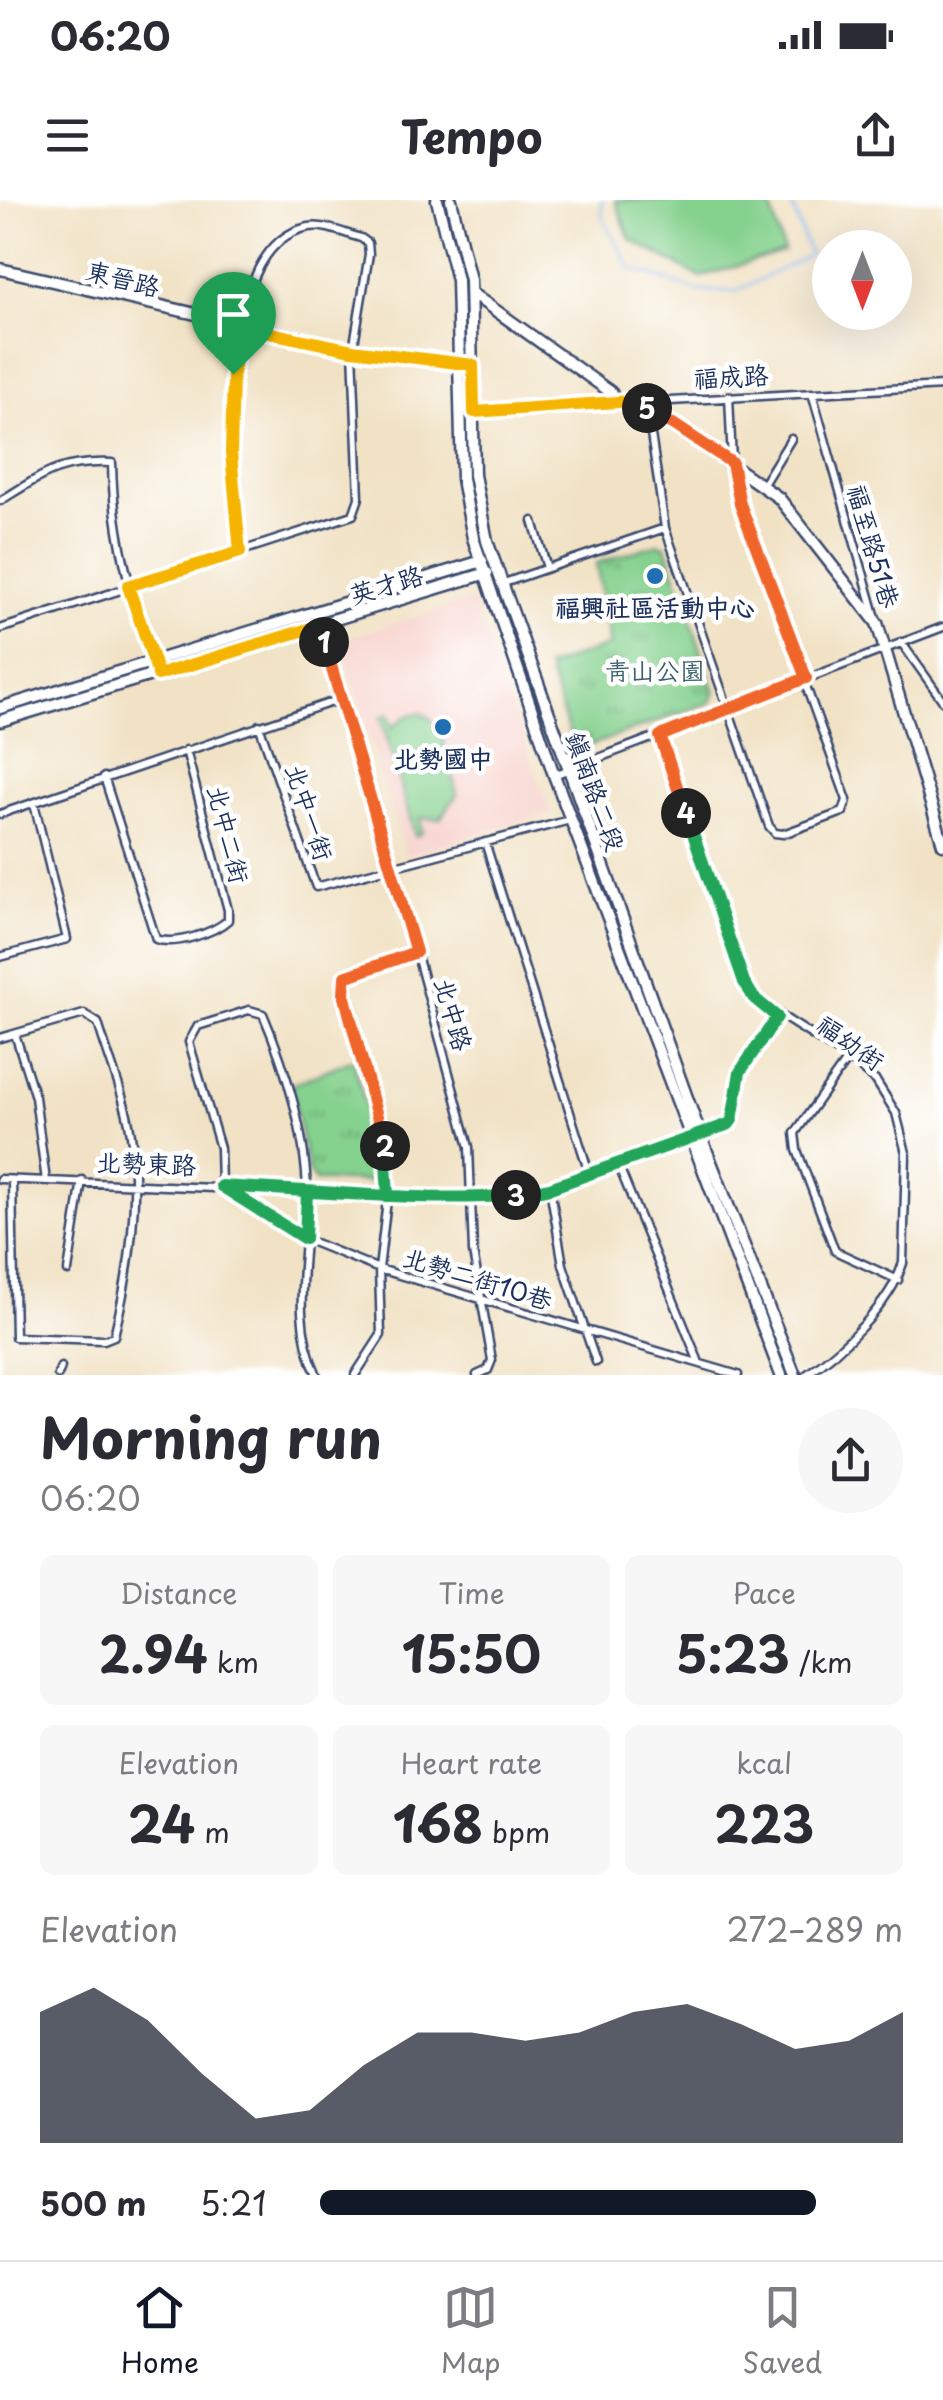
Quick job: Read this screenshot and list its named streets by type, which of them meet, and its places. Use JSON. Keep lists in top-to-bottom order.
{
  "streets": {
    "street": [
      "東晉路",
      "福成路",
      "福至路51巷",
      "英才路",
      "鎮南路二段",
      "北中一街",
      "北中二街",
      "北中路",
      "福幼街",
      "北勢東路",
      "北勢二街10巷"
    ]
  },
  "crossings": [
    ["東晉路", "鎮南路二段"],
    ["福成路", "福至路51巷"],
    ["福成路", "鎮南路二段"],
    ["英才路", "鎮南路二段"],
    ["英才路", "北中路"],
    ["鎮南路二段", "北中一街"],
    ["鎮南路二段", "北勢東路"],
    ["北中一街", "北中路"],
    ["北中路", "北勢東路"],
    ["北中路", "北勢二街10巷"],
    ["北勢東路", "北勢二街10巷"]
  ],
  "parks": ["青山公園"],
  "places": ["福興社區活動中心", "北勢國中"],
  "north": "bottom",
  "page": {
    "status": "06:20",
    "header": "Tempo",
    "pins": [
      "5",
      "1",
      "4",
      "2",
      "3"
    ],
    "heading": ["Morning run", "06:20"],
    "stats": [
      ["Distance", "2.94 km"],
      ["Time", "15:50"],
      ["Pace", "5:23 /km"],
      ["Elevation", "24 m"],
      ["Heart rate", "168 bpm"],
      ["kcal", "223"]
    ],
    "chart": ["Elevation", "272–289 m"],
    "list": [
      {
        "name": "500 m",
        "note": "5:21"
      }
    ],
    "tabs": ["Home", "Map", "Saved"]
  }
}
